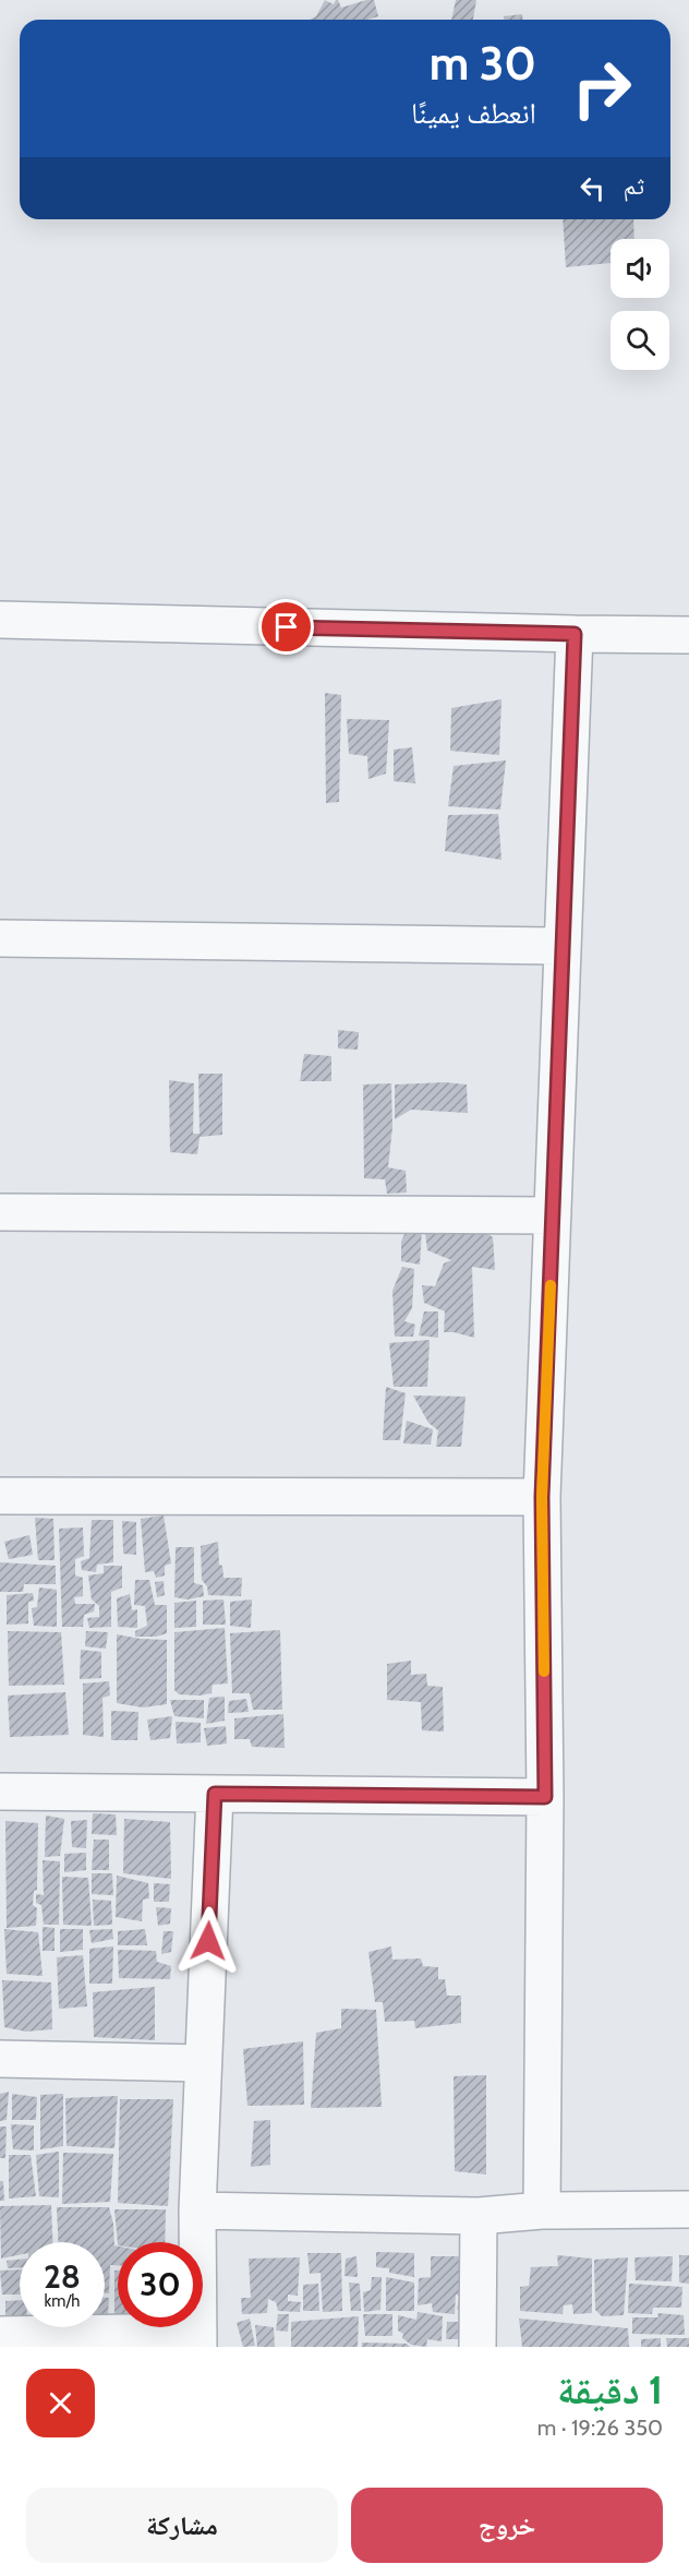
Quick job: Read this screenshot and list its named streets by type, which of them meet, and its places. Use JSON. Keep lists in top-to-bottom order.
{
  "page": {
    "turn": ["30 m", "انعطف يمينًا"],
    "then": "ثم",
    "speed": "28 km/h",
    "limit": "30",
    "heading": ["1 دقيقة", "350 m · 19:26"],
    "buttons": ["خروج", "مشاركة"]
  }
}
